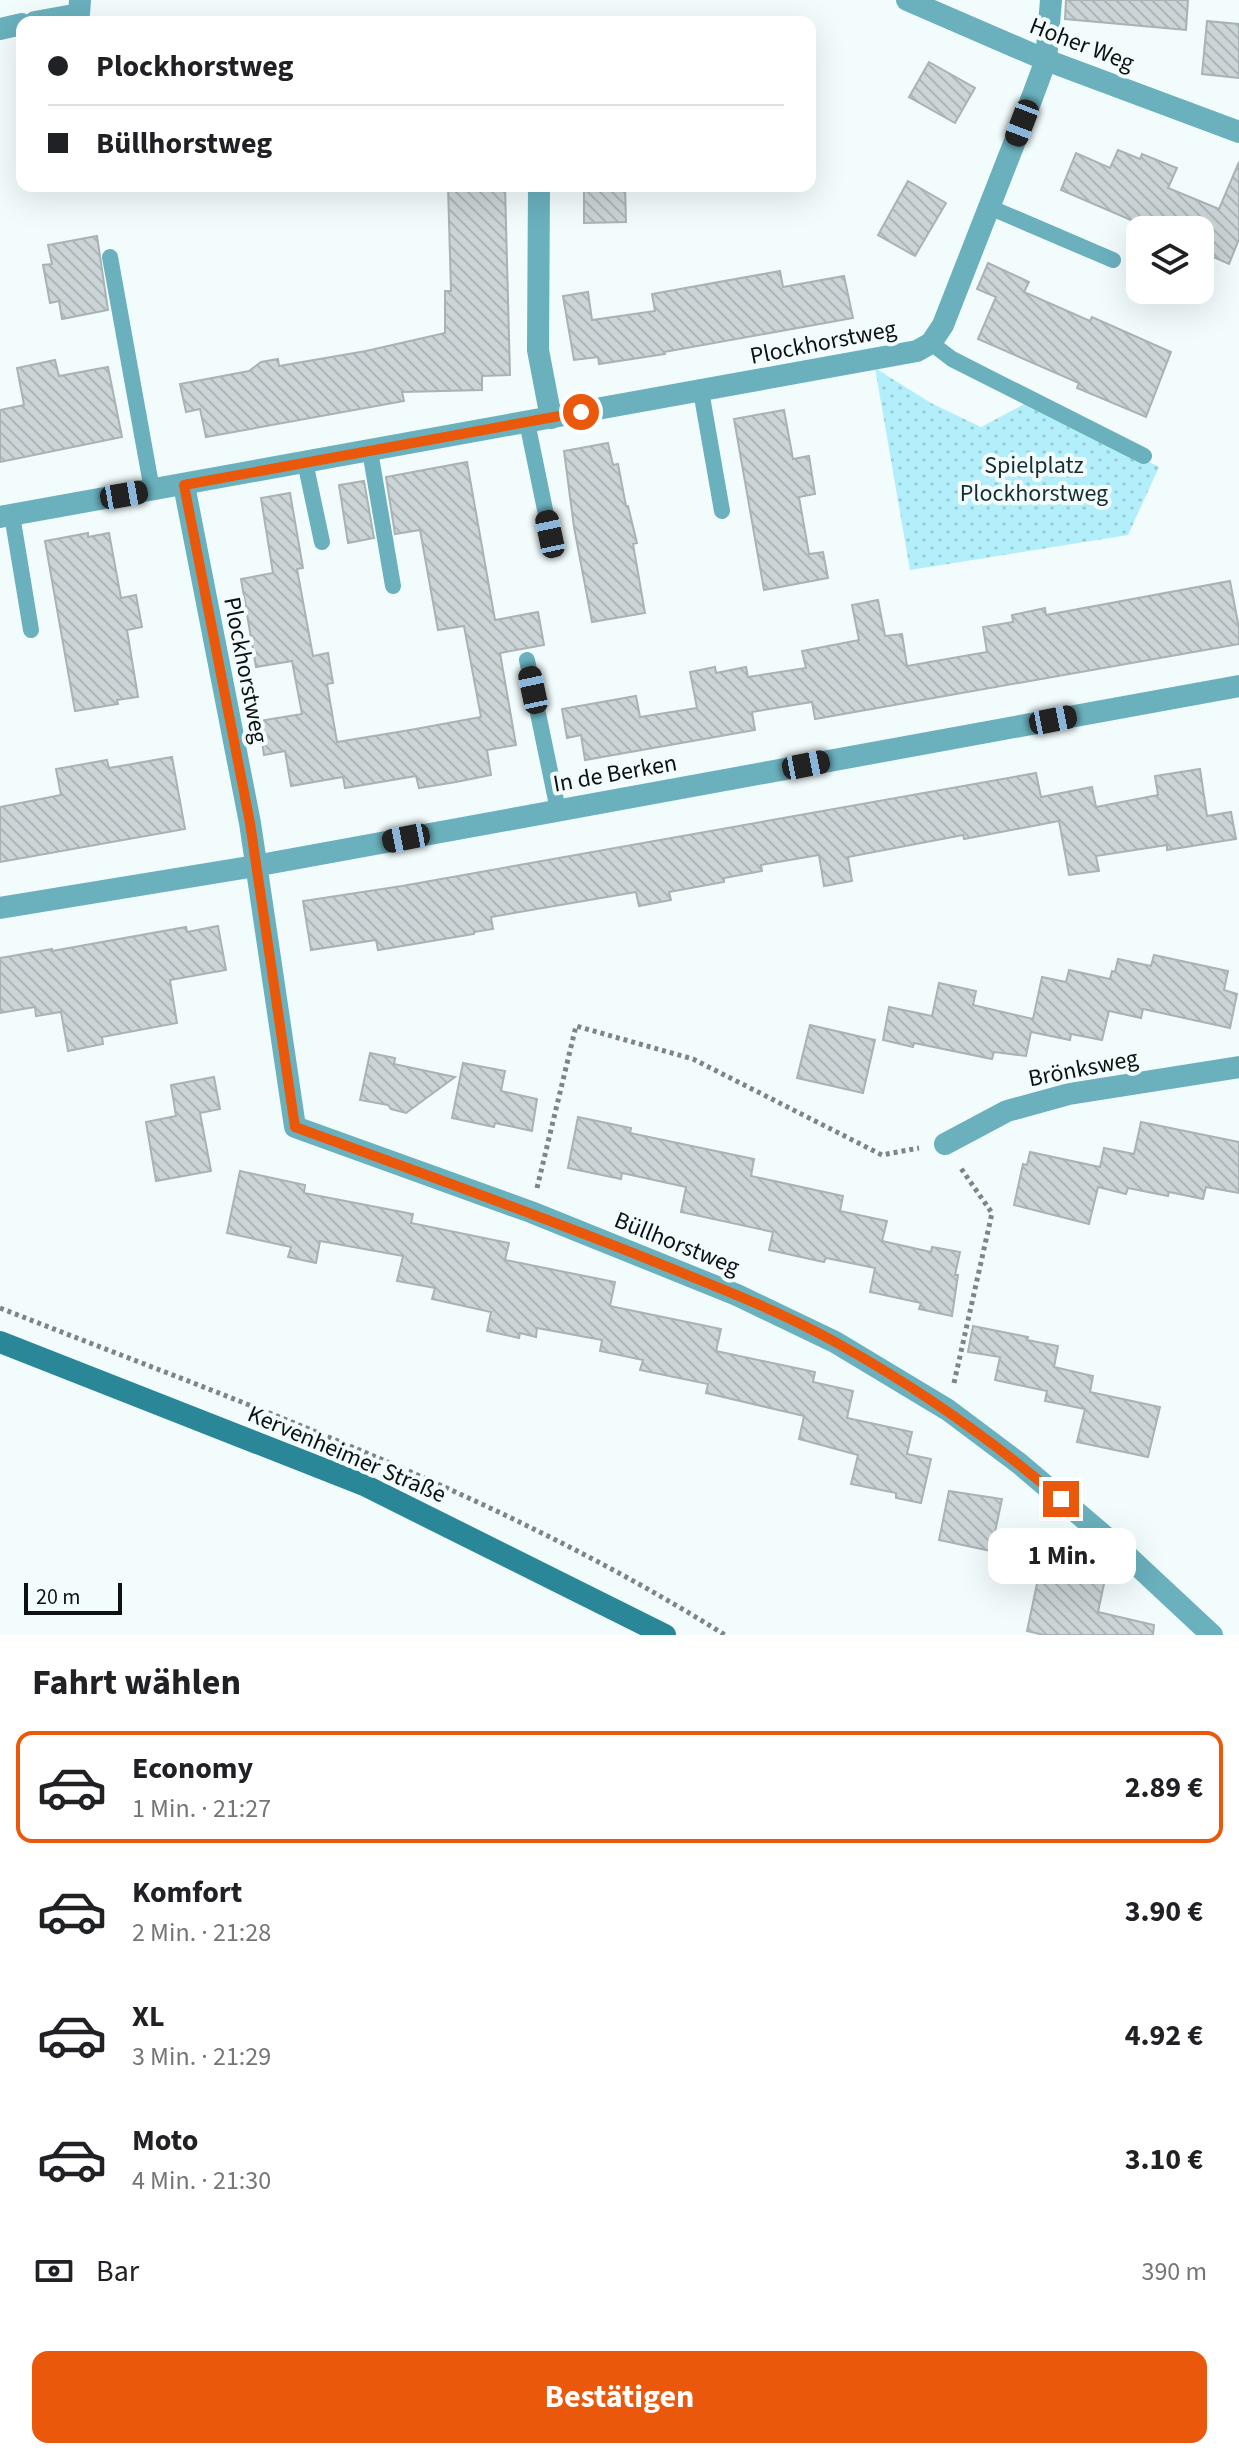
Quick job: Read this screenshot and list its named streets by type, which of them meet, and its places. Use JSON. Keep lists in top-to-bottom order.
{
  "streets": {
    "main road": ["Kervenheimer Straße"],
    "street": [
      "Hoher Weg",
      "Plockhorstweg",
      "In de Berken",
      "Brönksweg",
      "Büllhorstweg"
    ]
  },
  "crossings": [
    ["Hoher Weg", "Plockhorstweg"],
    ["Plockhorstweg", "In de Berken"],
    ["Plockhorstweg", "Büllhorstweg"],
    ["In de Berken", "Büllhorstweg"]
  ],
  "parks": ["Spielplatz Plockhorstweg"],
  "scale_bar": "20 m",
  "page": {
    "banner": ["Plockhorstweg", "Büllhorstweg"],
    "bubble": "1 Min.",
    "scale": "20 m",
    "heading": "Fahrt wählen",
    "list": [
      {
        "name": "Economy",
        "note": "1 Min. · 21:27",
        "value": "2.89 €"
      },
      {
        "name": "Komfort",
        "note": "2 Min. · 21:28",
        "value": "3.90 €"
      },
      {
        "name": "XL",
        "note": "3 Min. · 21:29",
        "value": "4.92 €"
      },
      {
        "name": "Moto",
        "note": "4 Min. · 21:30",
        "value": "3.10 €"
      }
    ],
    "pay": ["Bar", "390 m"],
    "buttons": "Bestätigen"
  }
}
